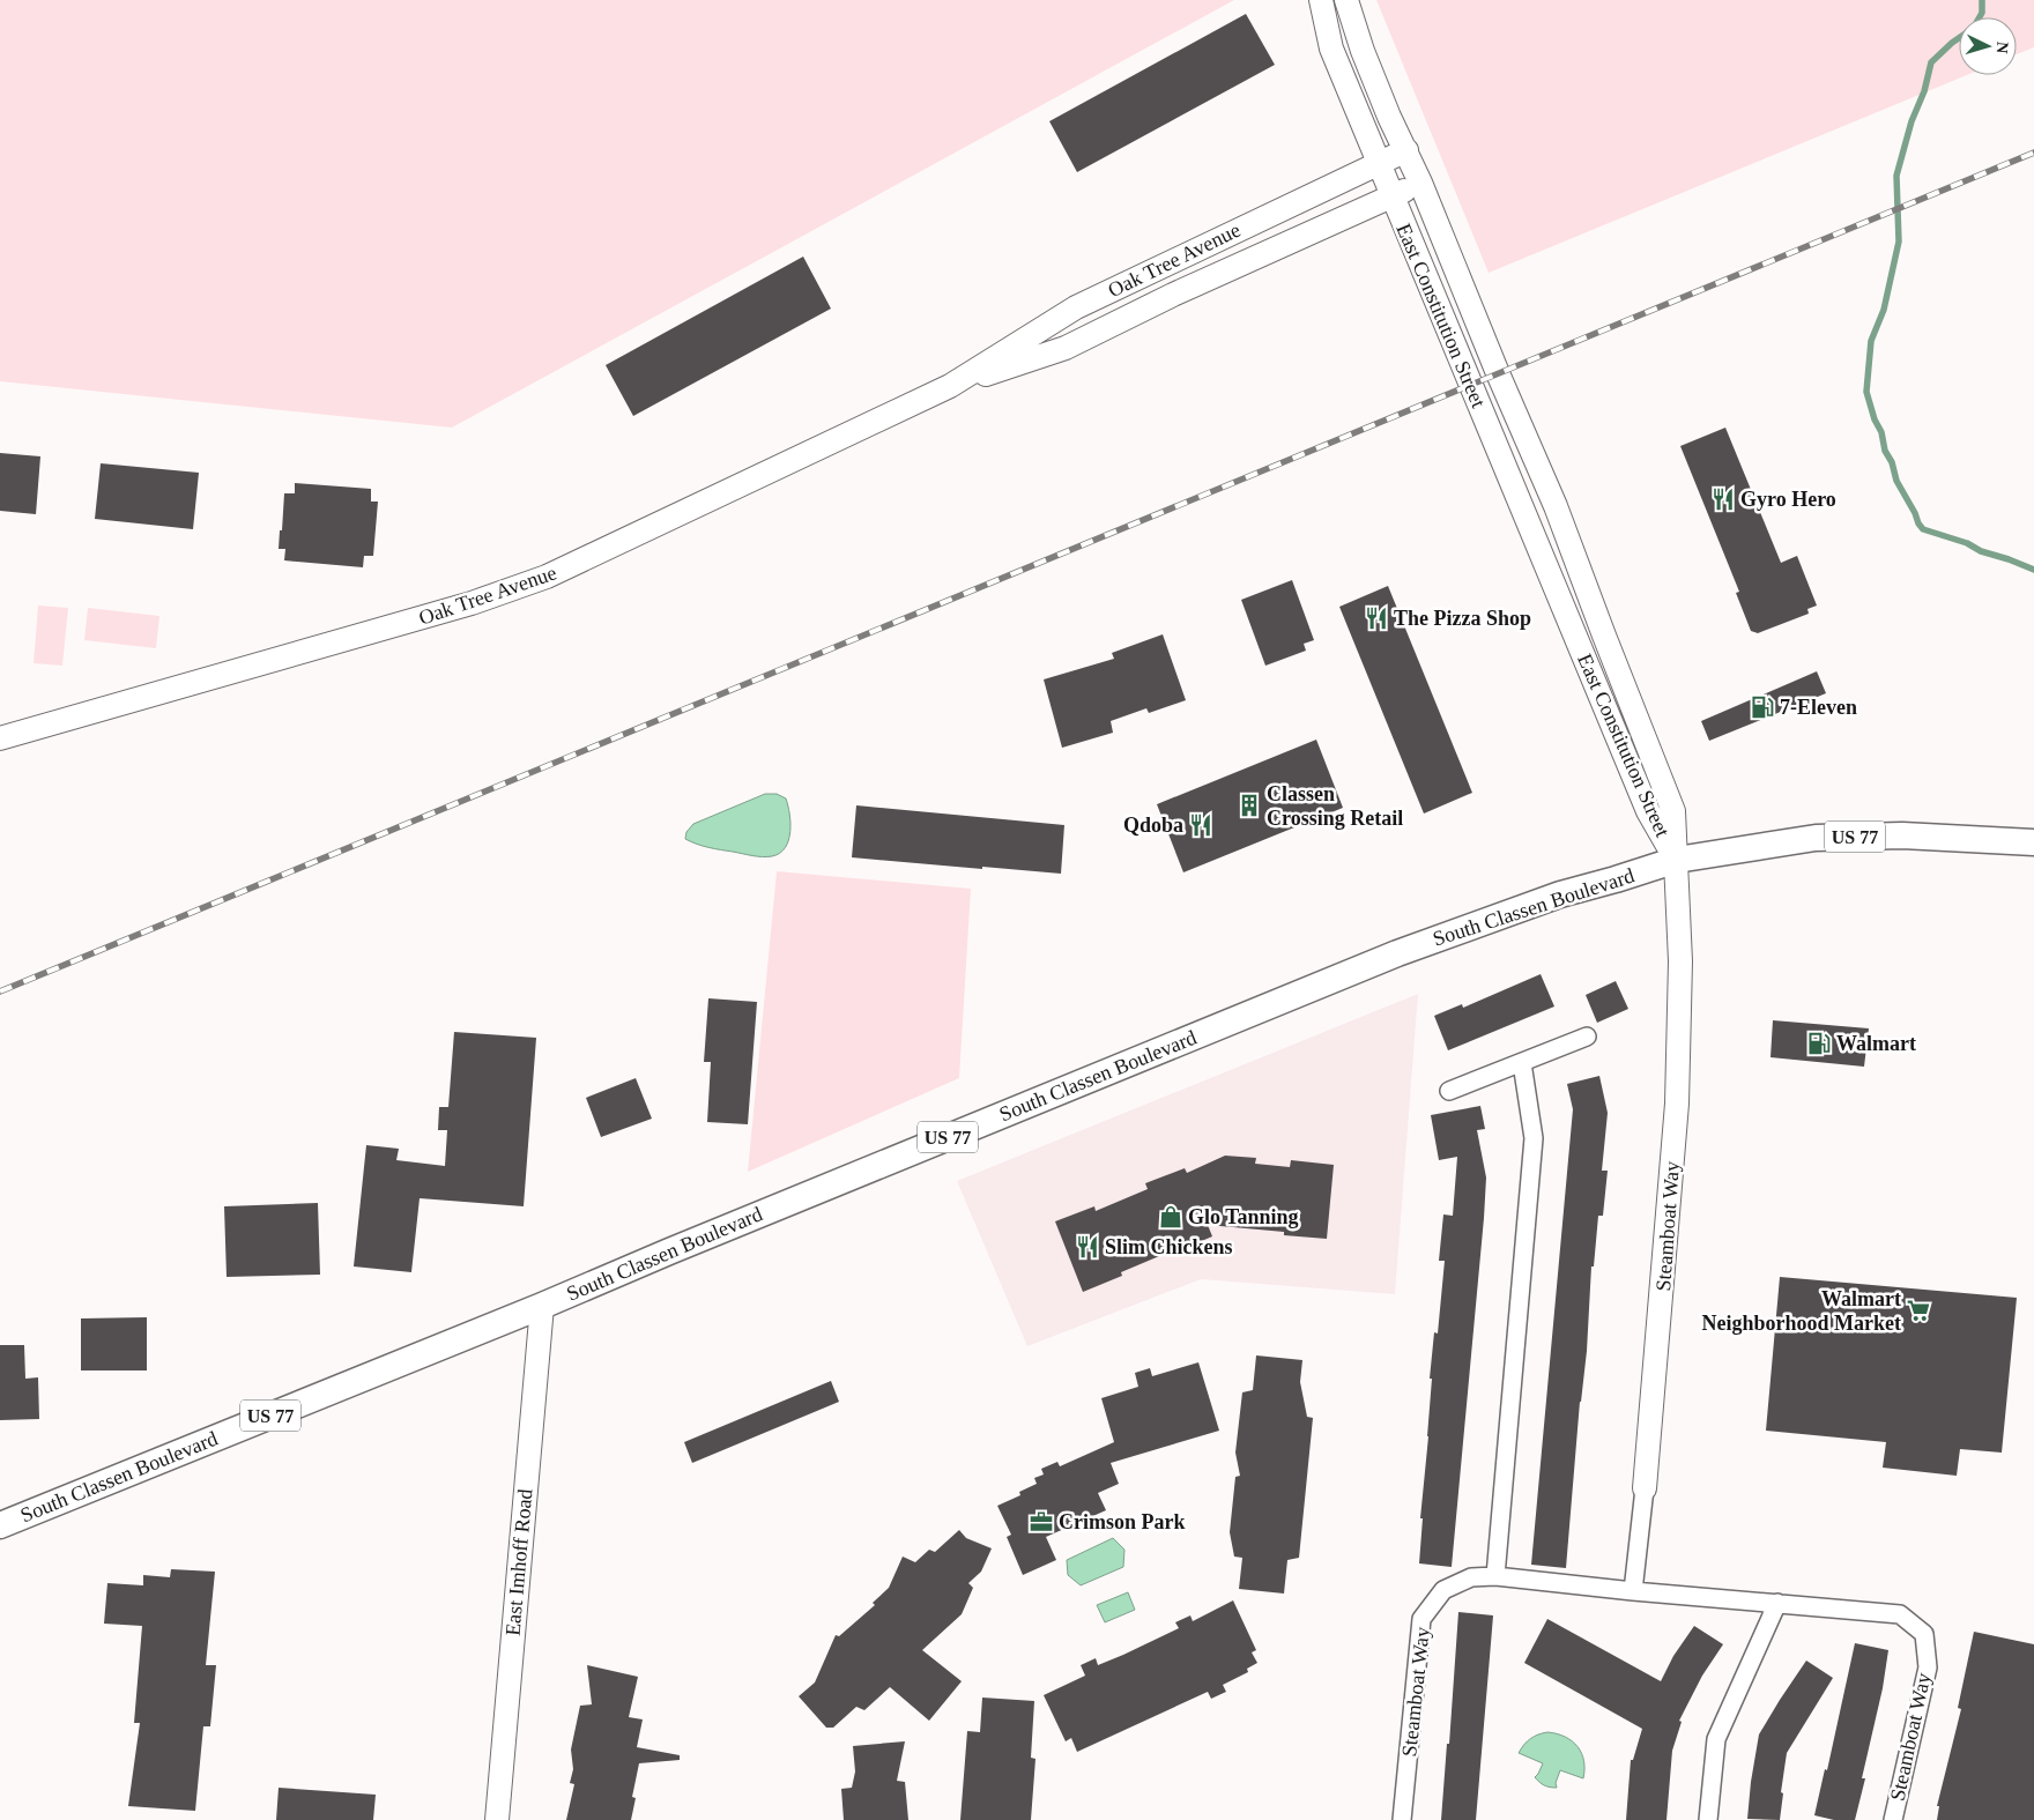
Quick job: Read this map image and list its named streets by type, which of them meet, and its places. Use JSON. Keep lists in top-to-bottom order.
{
  "streets": {
    "main road": ["US 77", "South Classen Boulevard"],
    "street": [
      "Oak Tree Avenue",
      "East Constitution Street",
      "Steamboat Way",
      "East Imhoff Road"
    ]
  },
  "crossings": [
    ["Oak Tree Avenue", "East Constitution Street"],
    ["East Constitution Street", "South Classen Boulevard"],
    ["East Constitution Street", "Steamboat Way"],
    ["South Classen Boulevard", "Steamboat Way"],
    ["South Classen Boulevard", "East Imhoff Road"]
  ],
  "places": {
    "restaurant": [
      "Gyro Hero",
      "The Pizza Shop",
      "Qdoba",
      "Slim Chickens"
    ],
    "fuel station": ["7-Eleven", "Walmart"],
    "building": ["Classen Crossing Retail"],
    "shop": ["Glo Tanning"],
    "supermarket": ["Walmart Neighborhood Market"],
    "office": ["Crimson Park"]
  },
  "north": "right"
}
